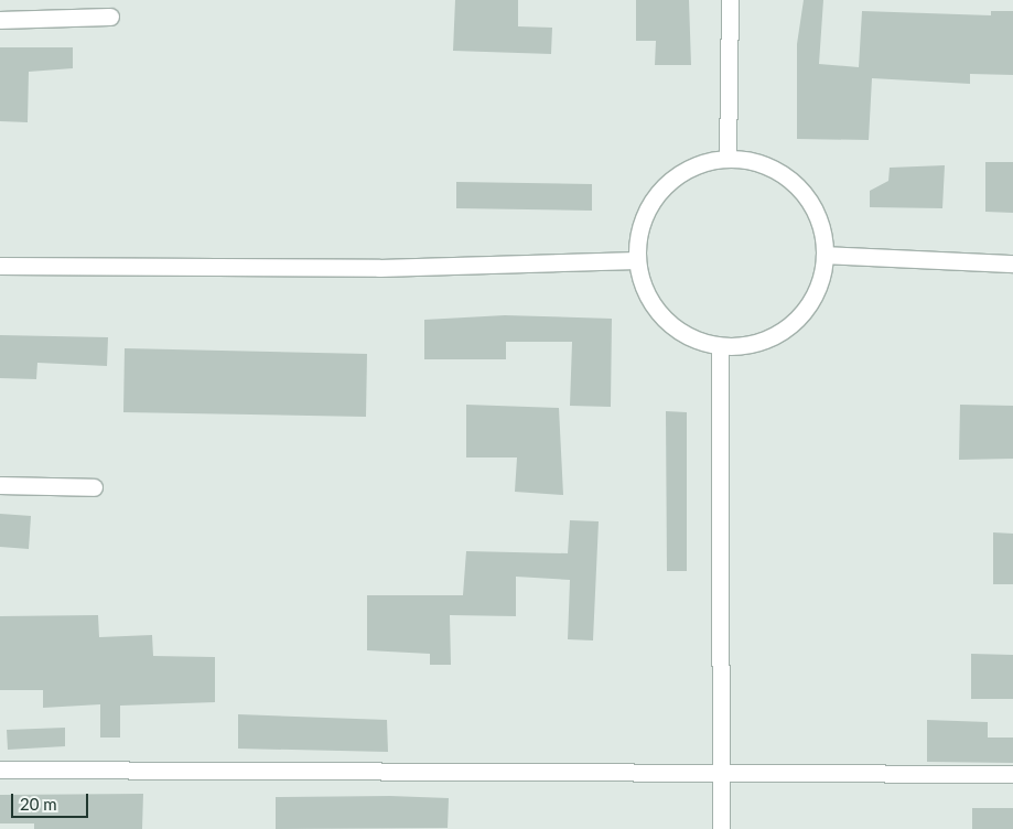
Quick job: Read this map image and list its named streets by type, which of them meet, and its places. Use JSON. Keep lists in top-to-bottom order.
{
  "scale_bar": "20 m"
}
